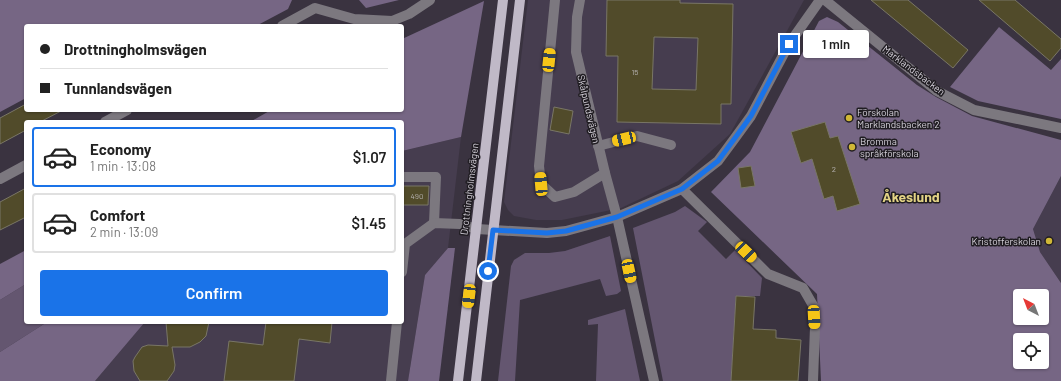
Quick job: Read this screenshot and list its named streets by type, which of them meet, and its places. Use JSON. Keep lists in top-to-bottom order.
{
  "streets": {
    "main road": ["Drottningholmsvägen"],
    "street": ["Marklandsbacken", "Skålpundsvägen"]
  },
  "districts": ["Åkeslund"],
  "places": ["Förskolan Marklandsbacken 2", "Bromma språkförskola", "Kristofferskolan"],
  "house_numbers": ["15", "2", "490"],
  "north": "top left",
  "page": {
    "banner": ["Drottningholmsvägen", "Tunnlandsvägen"],
    "bubble": "1 min",
    "list": [
      {
        "name": "Economy",
        "note": "1 min · 13:08",
        "value": "$1.07"
      },
      {
        "name": "Comfort",
        "note": "2 min · 13:09",
        "value": "$1.45"
      }
    ],
    "buttons": "Confirm"
  }
}
